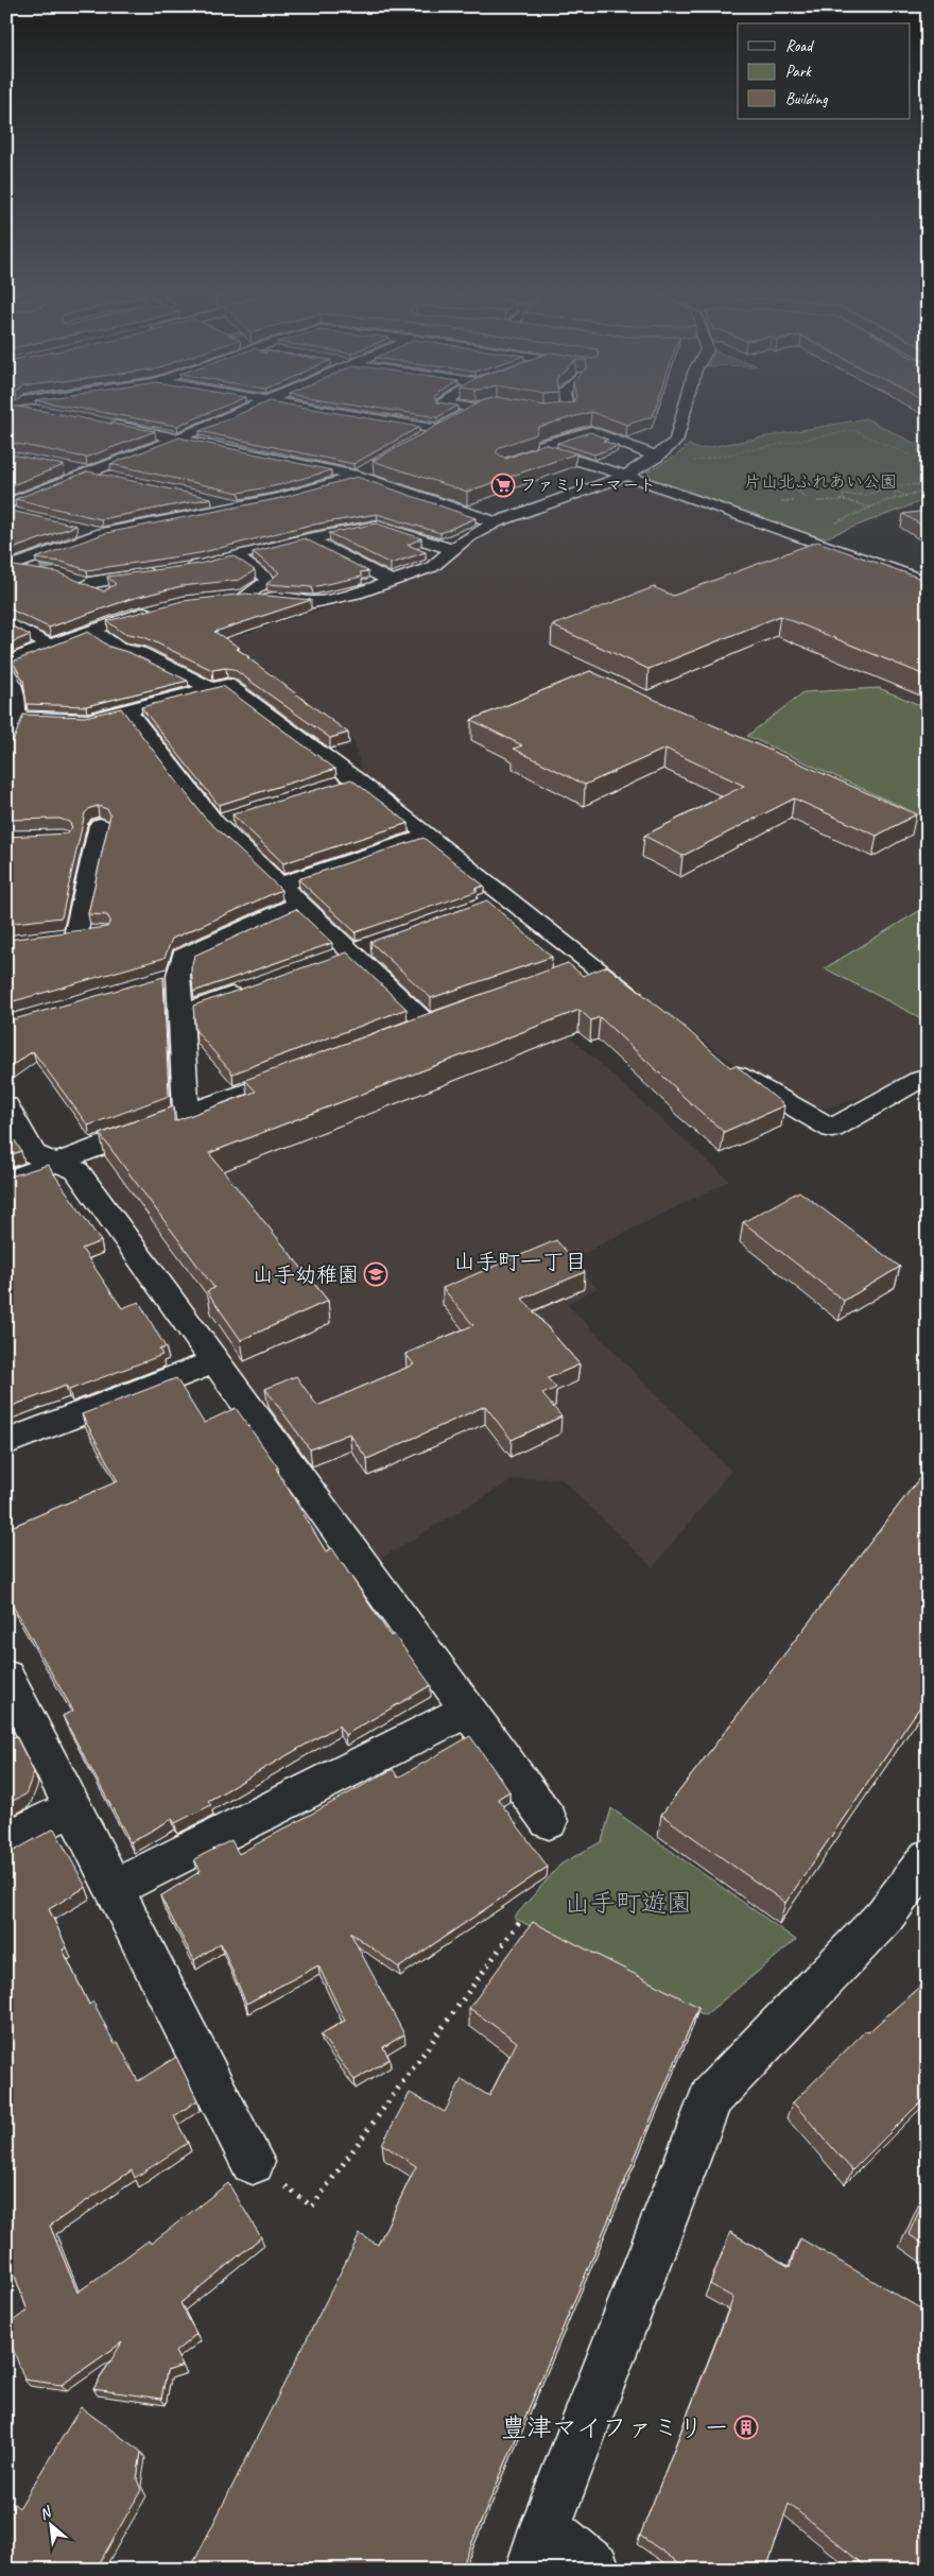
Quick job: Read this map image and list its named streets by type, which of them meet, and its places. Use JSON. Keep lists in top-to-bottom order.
{
  "districts": ["山手町一丁目"],
  "parks": ["片山北ふれあい公園", "山手町遊園"],
  "places": {
    "supermarket": ["ファミリーマート"],
    "school or university": ["山手幼稚園"],
    "building": ["豊津マイファミリー"]
  },
  "legend": ["Road", "Park", "Building"],
  "north": "top left"
}
